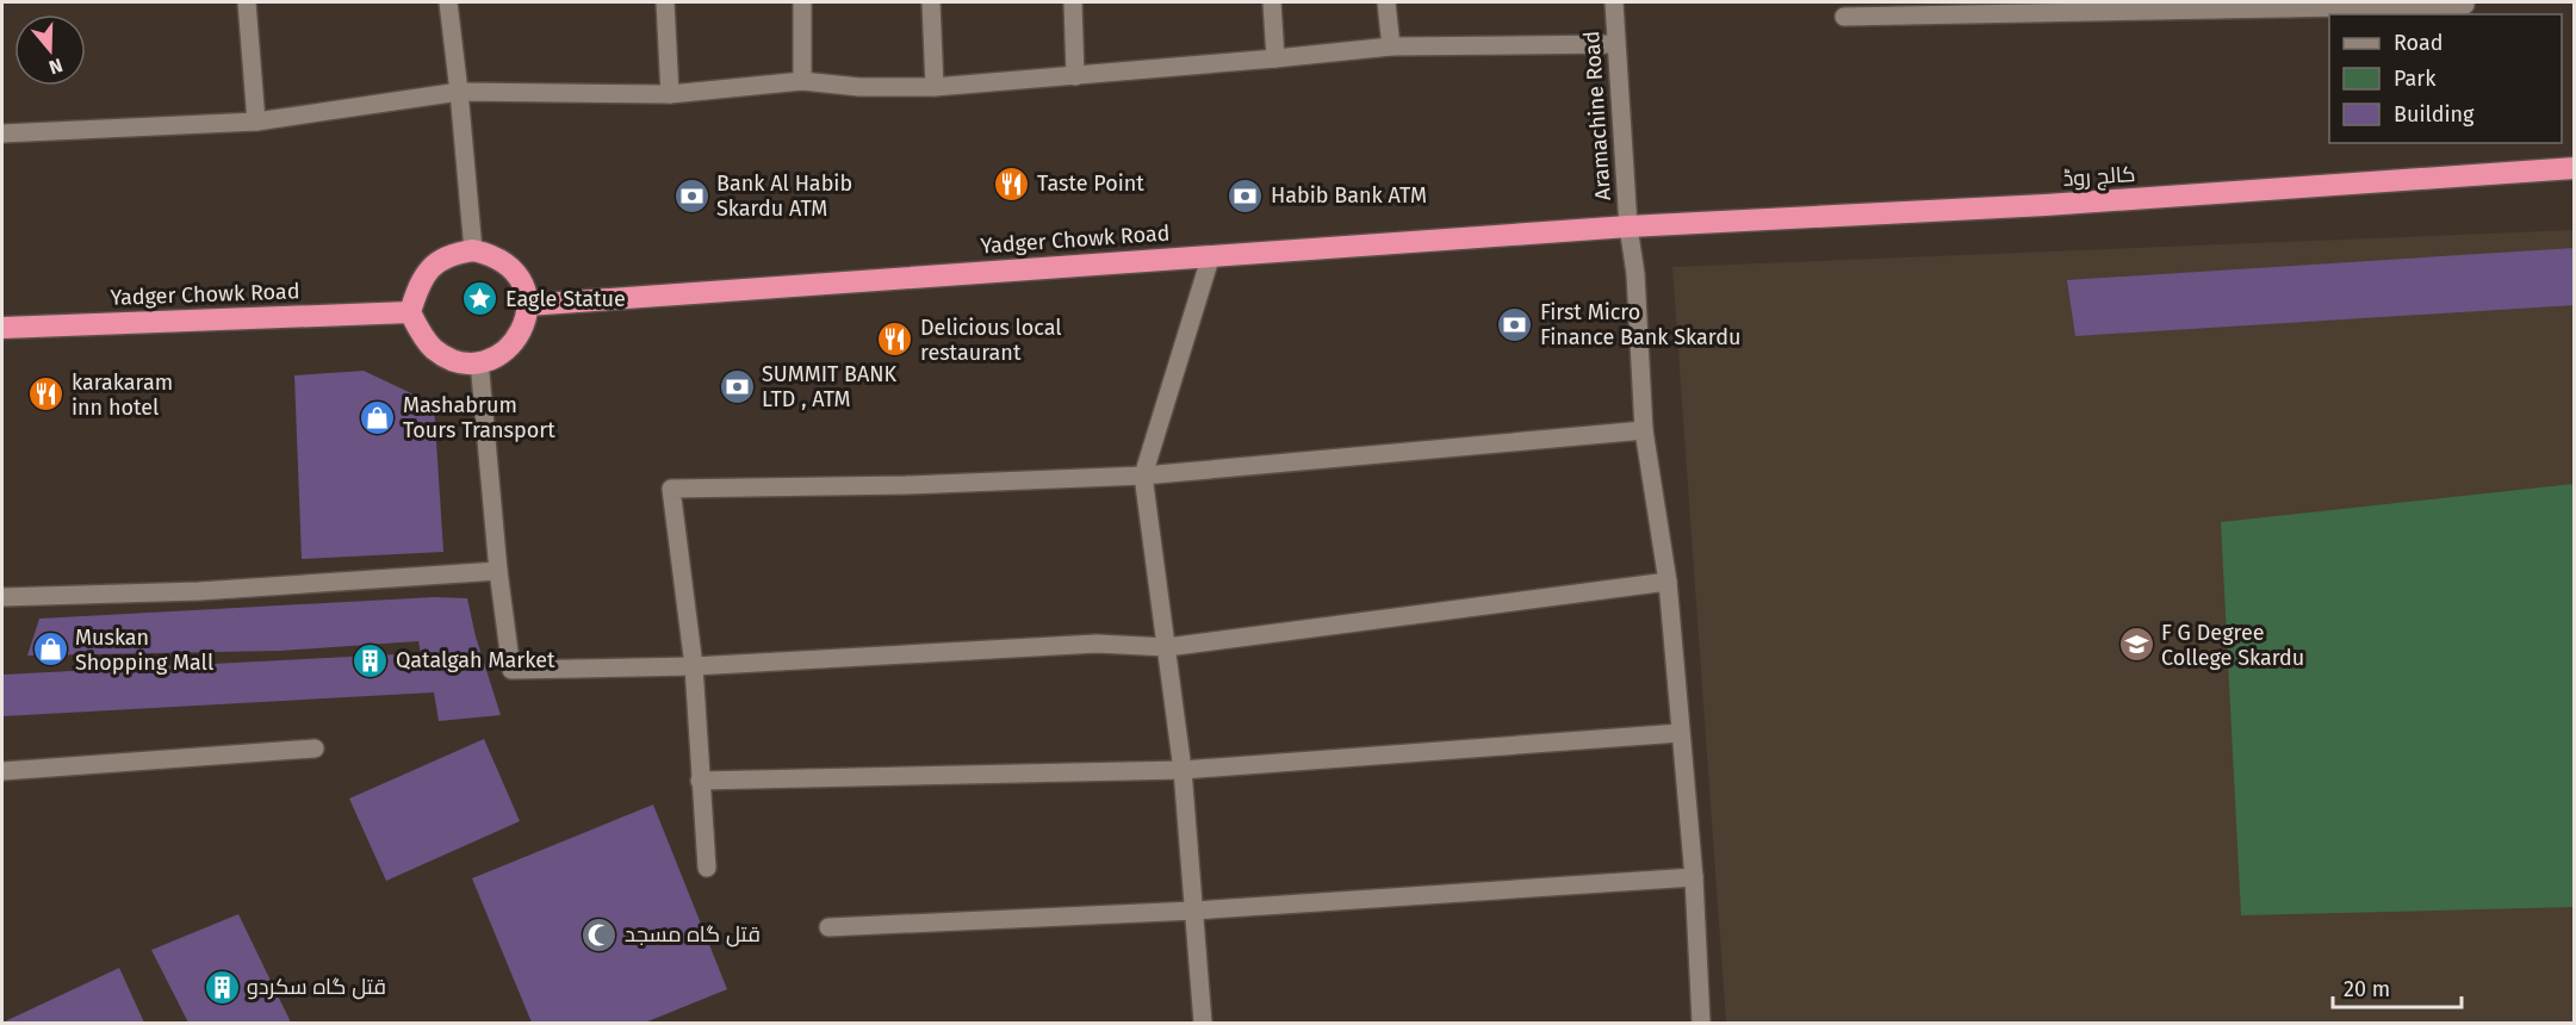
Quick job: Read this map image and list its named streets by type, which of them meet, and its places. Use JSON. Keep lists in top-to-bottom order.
{
  "streets": {
    "highway": ["کالج روڈ", "Yadger Chowk Road"],
    "street": ["Aramachine Road"]
  },
  "crossings": [
    ["Aramachine Road", "کالج روڈ"],
    ["Aramachine Road", "Yadger Chowk Road"],
    ["کالج روڈ", "Yadger Chowk Road"]
  ],
  "places": {
    "restaurant": ["Taste Point", "Delicious local restaurant", "karakaram inn hotel"],
    "bank": [
      "Bank Al Habib Skardu ATM",
      "Habib Bank ATM",
      "First Micro Finance Bank Skardu",
      "SUMMIT BANK LTD , ATM"
    ],
    "place": ["Eagle Statue"],
    "shop": ["Mashabrum Tours Transport", "Muskan Shopping Mall"],
    "school or university": ["F G Degree College Skardu"],
    "building": ["Qatalgah Market", "قتل گاہ سکردو"],
    "mosque": ["قتل گاہ مسجد"]
  },
  "legend": ["Road", "Park", "Building"],
  "scale_bar": "20 m",
  "north": "bottom"
}
